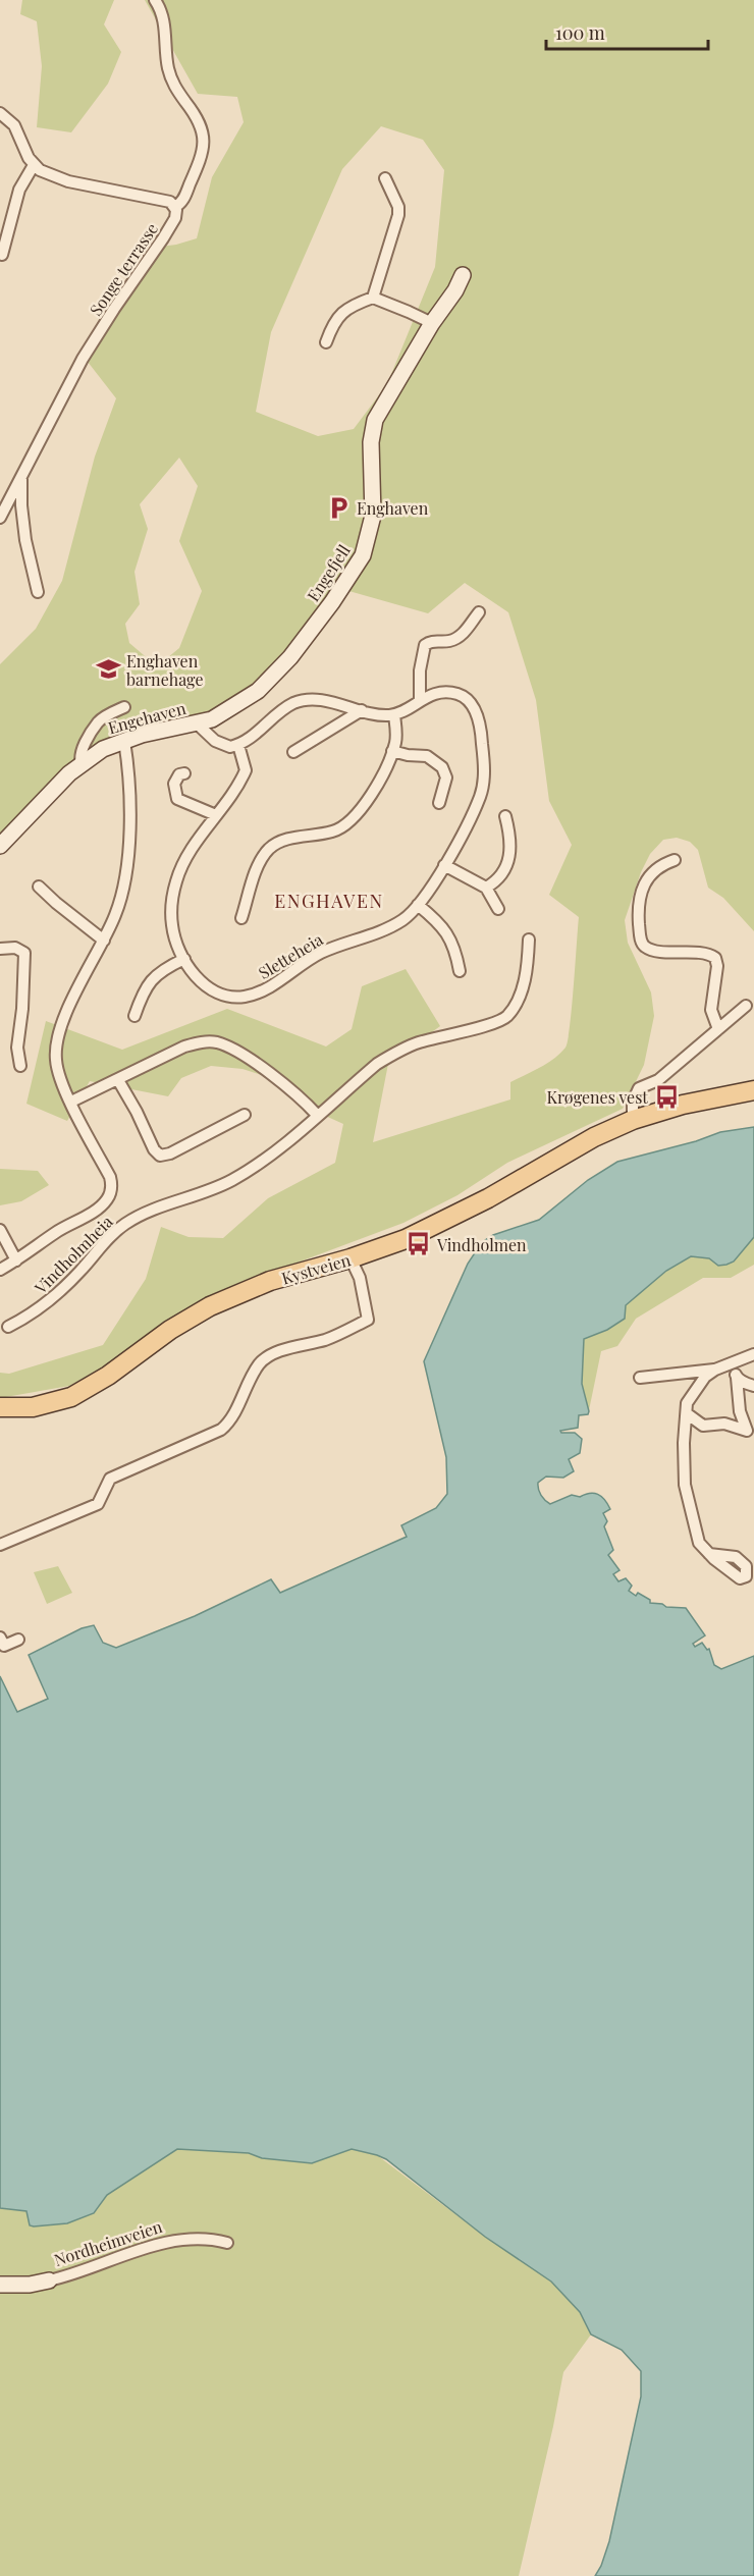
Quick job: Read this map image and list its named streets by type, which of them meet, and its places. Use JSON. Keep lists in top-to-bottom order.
{
  "streets": {
    "main road": ["Kystveien"],
    "street": [
      "Songe terrasse",
      "Engefjell",
      "Engehaven",
      "Sletteheia",
      "Vindholmheia",
      "Nordheimveien"
    ]
  },
  "crossings": [
    ["Engefjell", "Engehaven"],
    ["Engehaven", "Vindholmheia"]
  ],
  "districts": ["ENGHAVEN"],
  "places": {
    "parking": ["Enghaven"],
    "school or university": ["Enghaven barnehage"],
    "bus stop": ["Krøgenes vest", "Vindholmen"]
  },
  "scale_bar": "100 m"
}
